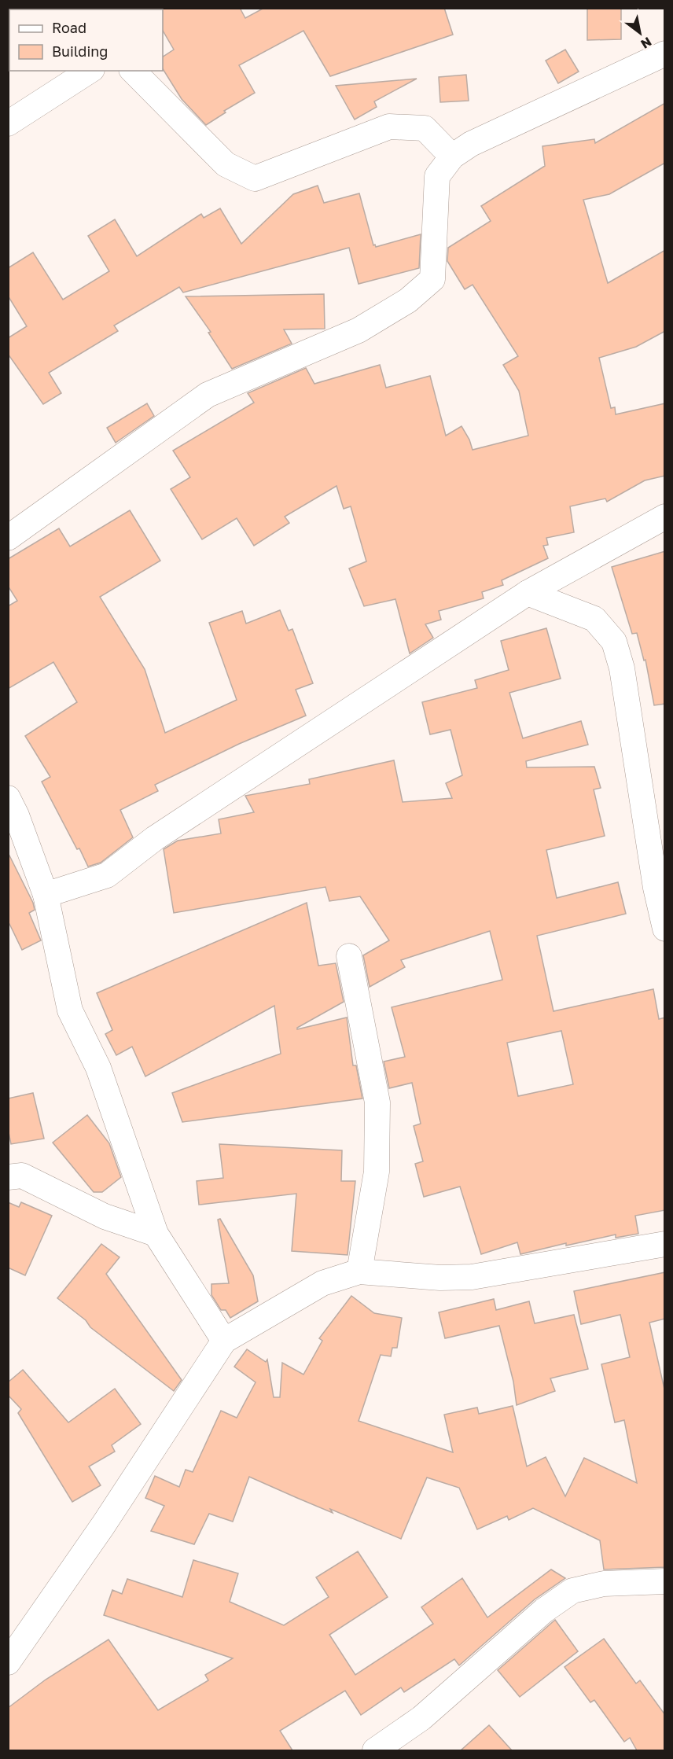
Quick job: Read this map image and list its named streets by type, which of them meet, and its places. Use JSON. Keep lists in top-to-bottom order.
{
  "legend": ["Road", "Building"],
  "north": "bottom right"
}
